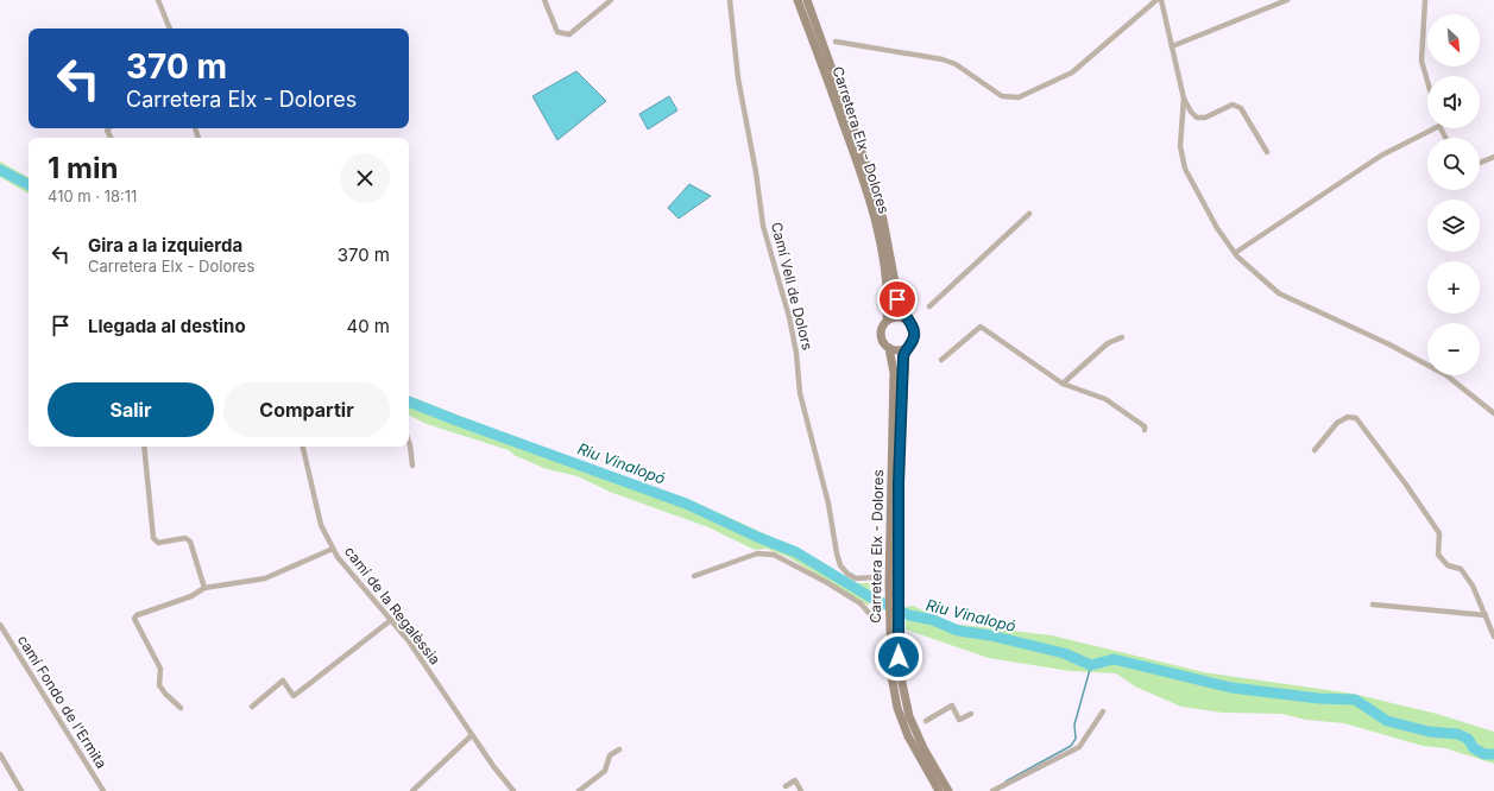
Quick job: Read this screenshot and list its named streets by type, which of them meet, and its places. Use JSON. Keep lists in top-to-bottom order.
{
  "streets": {
    "main road": ["Carretera Elx - Dolores"],
    "street": ["Camí Vell de Dolors", "camí de la Regalèssia", "camí Fondo de l'Ermita"]
  },
  "water": ["Riu Vinalopó"],
  "north": "bottom right",
  "page": {
    "map_buttons": ["+", "−"],
    "turn": ["370 m", "Carretera Elx - Dolores"],
    "heading": ["1 min", "410 m · 18:11"],
    "list": [
      {
        "name": "Gira a la izquierda",
        "note": "Carretera Elx - Dolores",
        "value": "370 m"
      },
      {
        "name": "Llegada al destino",
        "value": "40 m"
      }
    ],
    "buttons": ["Salir", "Compartir"]
  }
}
